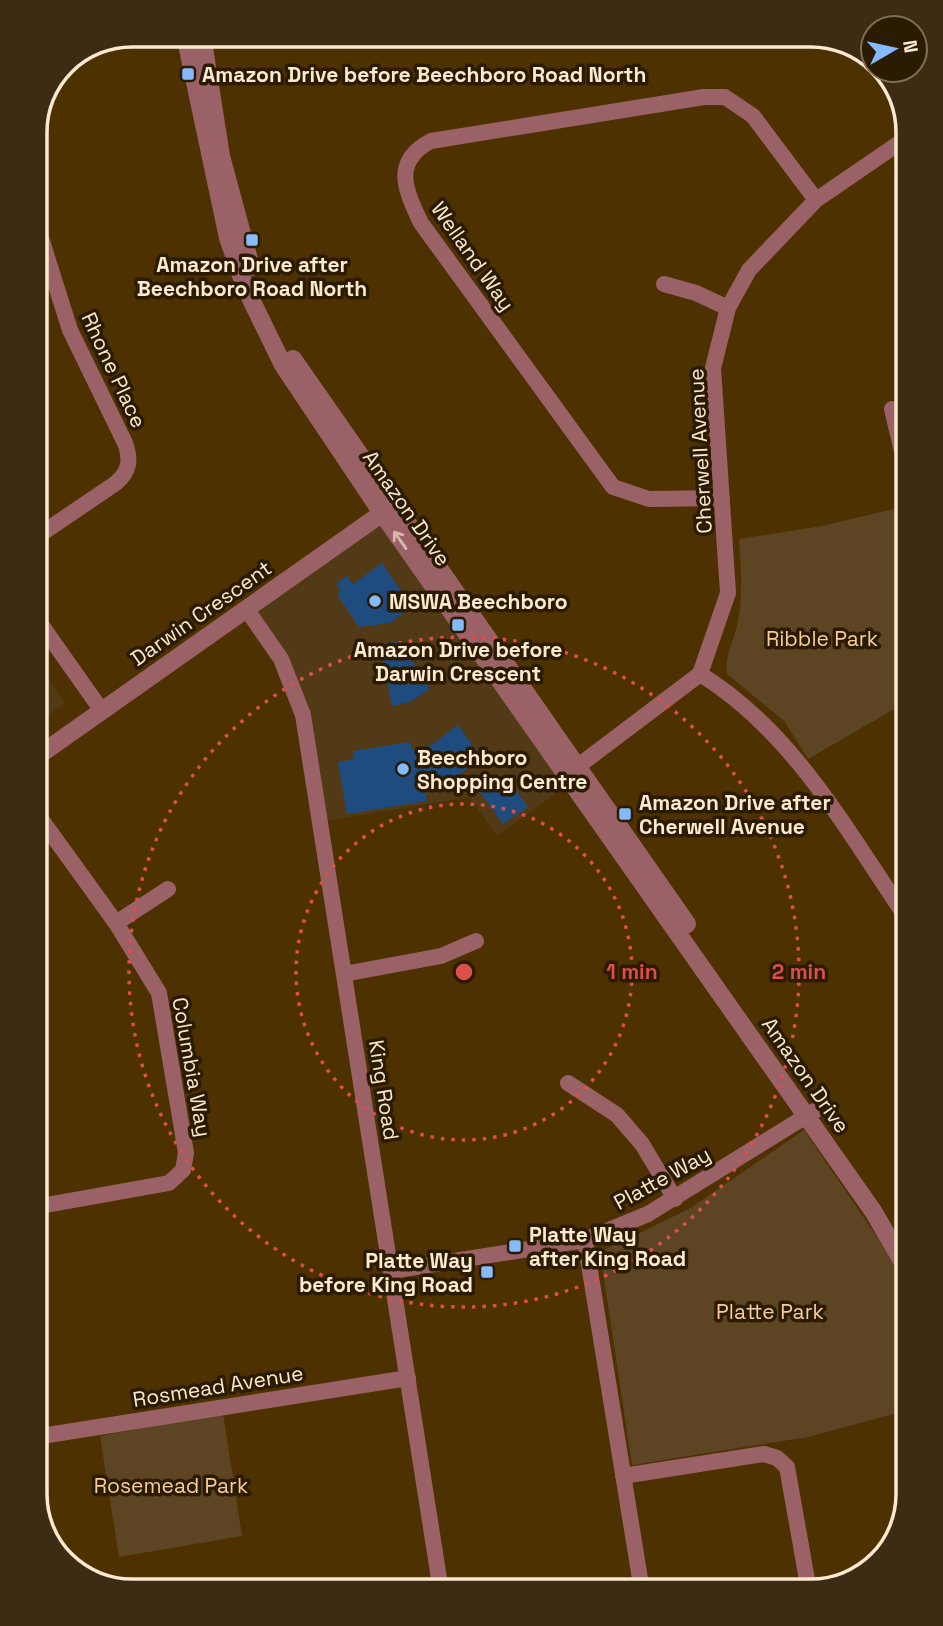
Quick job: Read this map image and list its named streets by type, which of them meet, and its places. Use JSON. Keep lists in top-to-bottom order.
{
  "streets": {
    "street": [
      "Welland Way",
      "Rhone Place",
      "Cherwell Avenue",
      "Amazon Drive",
      "Darwin Crescent",
      "Columbia Way",
      "King Road",
      "Platte Way",
      "Rosmead Avenue"
    ]
  },
  "crossings": [
    ["Welland Way", "Cherwell Avenue"],
    ["Amazon Drive", "Darwin Crescent"],
    ["Amazon Drive", "Platte Way"],
    ["Darwin Crescent", "King Road"],
    ["King Road", "Platte Way"],
    ["King Road", "Rosmead Avenue"]
  ],
  "parks": ["Ribble Park", "Platte Park", "Rosemead Park"],
  "places": {
    "transit": [
      "Amazon Drive before Beechboro Road North",
      "Amazon Drive after Beechboro Road North",
      "Amazon Drive before Darwin Crescent",
      "Amazon Drive after Cherwell Avenue",
      "Platte Way after King Road",
      "Platte Way before King Road"
    ],
    "other": ["MSWA Beechboro", "Beechboro Shopping Centre"]
  },
  "north": "right",
  "rings": ["1 min", "2 min"]
}
